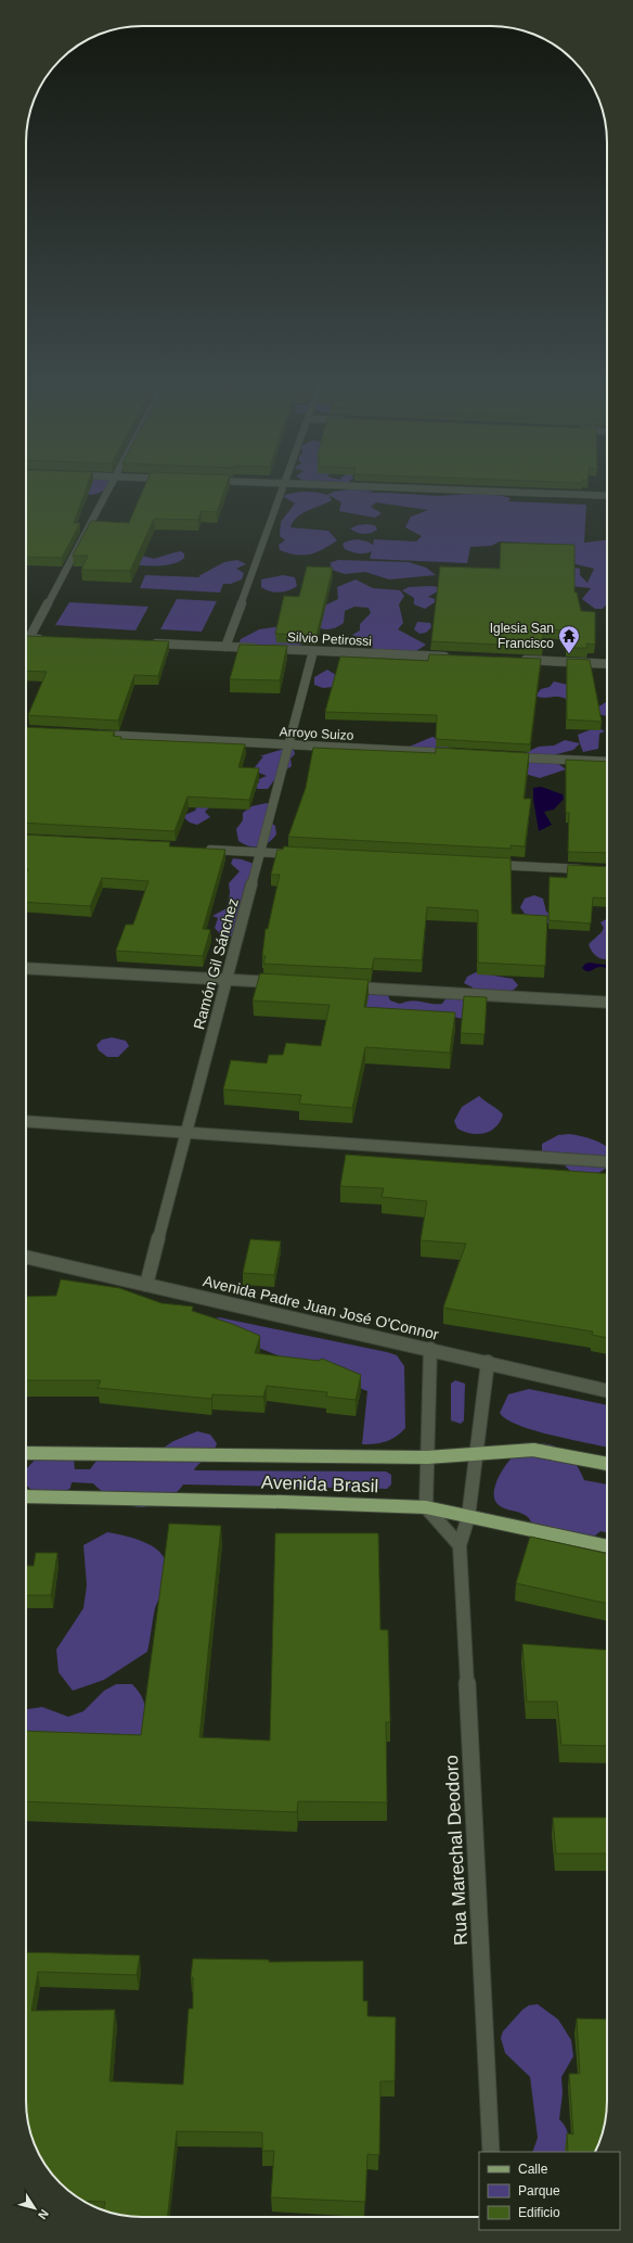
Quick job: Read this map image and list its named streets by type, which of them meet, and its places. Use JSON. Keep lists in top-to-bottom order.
{
  "streets": {
    "main road": ["Avenida Brasil"],
    "street": [
      "Silvio Petirossi",
      "Arroyo Suizo",
      "Ramón Gil Sánchez",
      "Avenida Padre Juan José O'Connor",
      "Rua Marechal Deodoro"
    ]
  },
  "crossings": [
    ["Silvio Petirossi", "Ramón Gil Sánchez"],
    ["Arroyo Suizo", "Ramón Gil Sánchez"],
    ["Ramón Gil Sánchez", "Avenida Padre Juan José O'Connor"],
    ["Avenida Padre Juan José O'Connor", "Rua Marechal Deodoro"],
    ["Avenida Brasil", "Rua Marechal Deodoro"]
  ],
  "places": {
    "temple": ["Iglesia San Francisco"]
  },
  "legend": ["Calle", "Parque", "Edificio"],
  "north": "bottom right"
}
